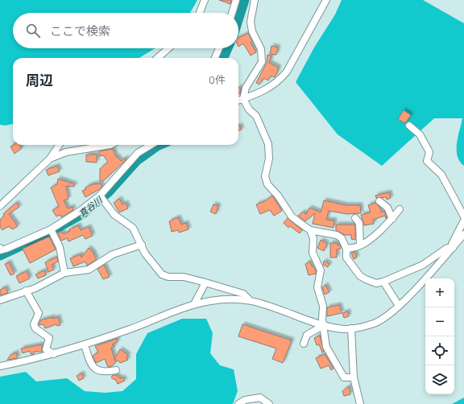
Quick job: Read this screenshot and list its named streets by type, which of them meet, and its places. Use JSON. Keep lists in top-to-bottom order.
{
  "water": ["真谷川"],
  "page": {
    "search": "ここで検索",
    "heading": ["周辺", "0件"],
    "map_buttons": ["+", "−"]
  }
}
